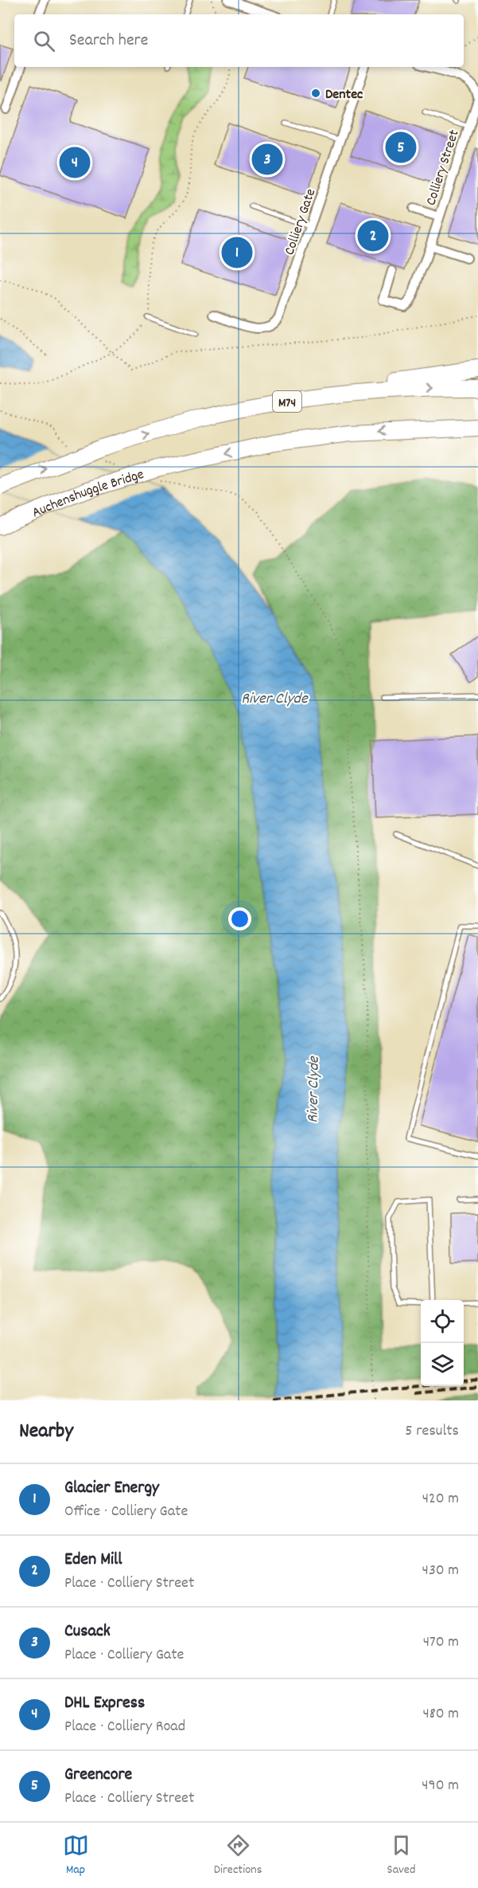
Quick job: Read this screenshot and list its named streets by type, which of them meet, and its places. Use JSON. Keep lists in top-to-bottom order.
{
  "streets": {
    "highway": ["M74", "Auchenshuggle Bridge"],
    "street": ["Colliery Street", "Colliery Gate"]
  },
  "water": ["River Clyde"],
  "places": ["Dentec"],
  "page": {
    "search": "Search here",
    "pins": [
      "5",
      "3",
      "4",
      "2",
      "1"
    ],
    "heading": ["Nearby", "5 results"],
    "list": [
      {
        "mark": "1",
        "name": "Glacier Energy",
        "note": "Office · Colliery Gate",
        "value": "420 m"
      },
      {
        "mark": "2",
        "name": "Eden Mill",
        "note": "Place · Colliery Street",
        "value": "430 m"
      },
      {
        "mark": "3",
        "name": "Cusack",
        "note": "Place · Colliery Gate",
        "value": "470 m"
      },
      {
        "mark": "4",
        "name": "DHL Express",
        "note": "Place · Colliery Road",
        "value": "480 m"
      },
      {
        "mark": "5",
        "name": "Greencore",
        "note": "Place · Colliery Street",
        "value": "490 m"
      }
    ],
    "nav": ["Map", "Directions", "Saved"]
  }
}
